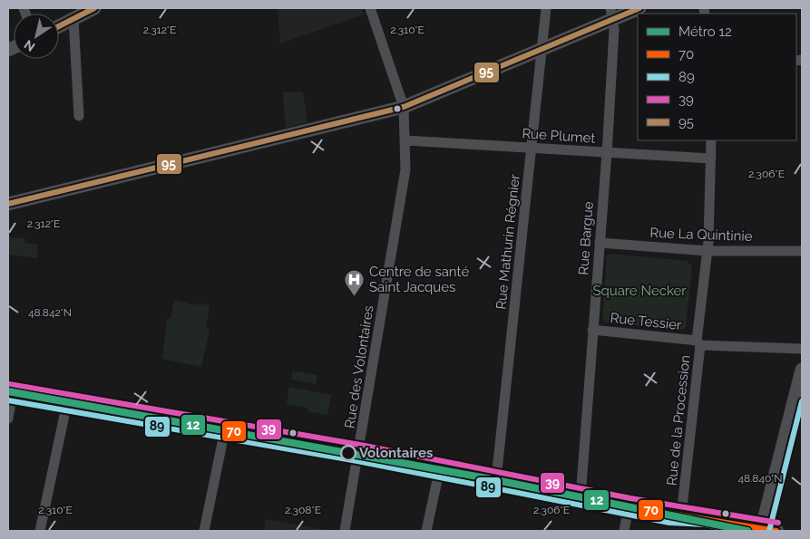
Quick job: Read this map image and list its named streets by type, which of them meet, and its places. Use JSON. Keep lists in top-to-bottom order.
{
  "streets": {
    "street": [
      "Rue Plumet",
      "Rue La Quintinie",
      "Rue Bargue",
      "Rue Mathurin Régnier",
      "Rue Tessier",
      "Rue des Volontaires",
      "Rue de la Procession"
    ]
  },
  "crossings": [
    ["Rue Plumet", "Rue Bargue"],
    ["Rue Plumet", "Rue Mathurin Régnier"],
    ["Rue Plumet", "Rue des Volontaires"],
    ["Rue Plumet", "Rue de la Procession"],
    ["Rue La Quintinie", "Rue Bargue"],
    ["Rue La Quintinie", "Rue de la Procession"],
    ["Rue Bargue", "Rue Tessier"],
    ["Rue Tessier", "Rue de la Procession"]
  ],
  "parks": ["Square Necker"],
  "places": {
    "hospital": ["Centre de santé Saint Jacques"],
    "other": ["Volontaires"]
  },
  "lines": [
    "transit line 95",
    "transit line 39",
    "metro line 12",
    "transit line 70",
    "transit line 89"
  ],
  "legend": [
    "Métro 12",
    "70",
    "89",
    "39",
    "95"
  ],
  "north": "bottom left",
  "coordinates": [
    "2.312°E",
    "2.310°E",
    "2.306°E",
    "48.842°N",
    "48.840°N",
    "2.308°E"
  ]
}
